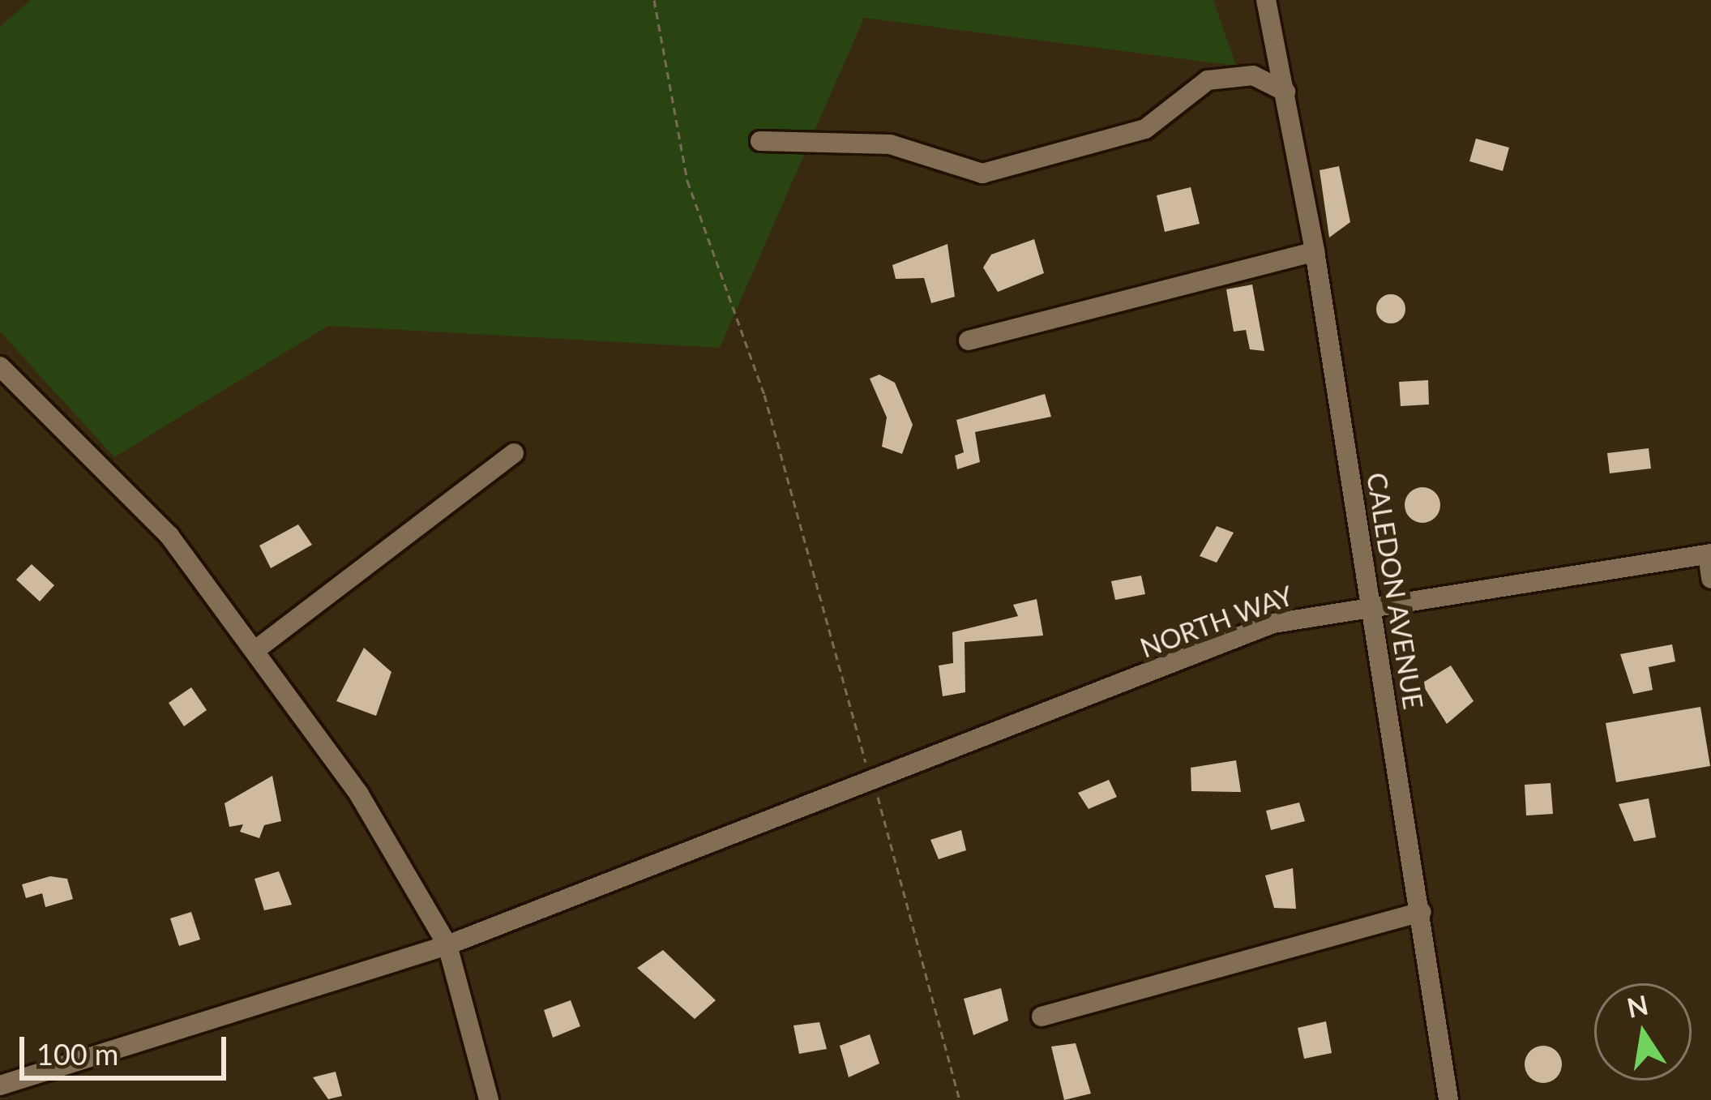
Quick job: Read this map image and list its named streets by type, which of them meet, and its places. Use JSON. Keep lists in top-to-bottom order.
{
  "streets": {
    "street": ["CALEDON AVENUE", "NORTH WAY"]
  },
  "crossings": [
    ["CALEDON AVENUE", "NORTH WAY"]
  ],
  "scale_bar": "100 m",
  "north": "top"
}
